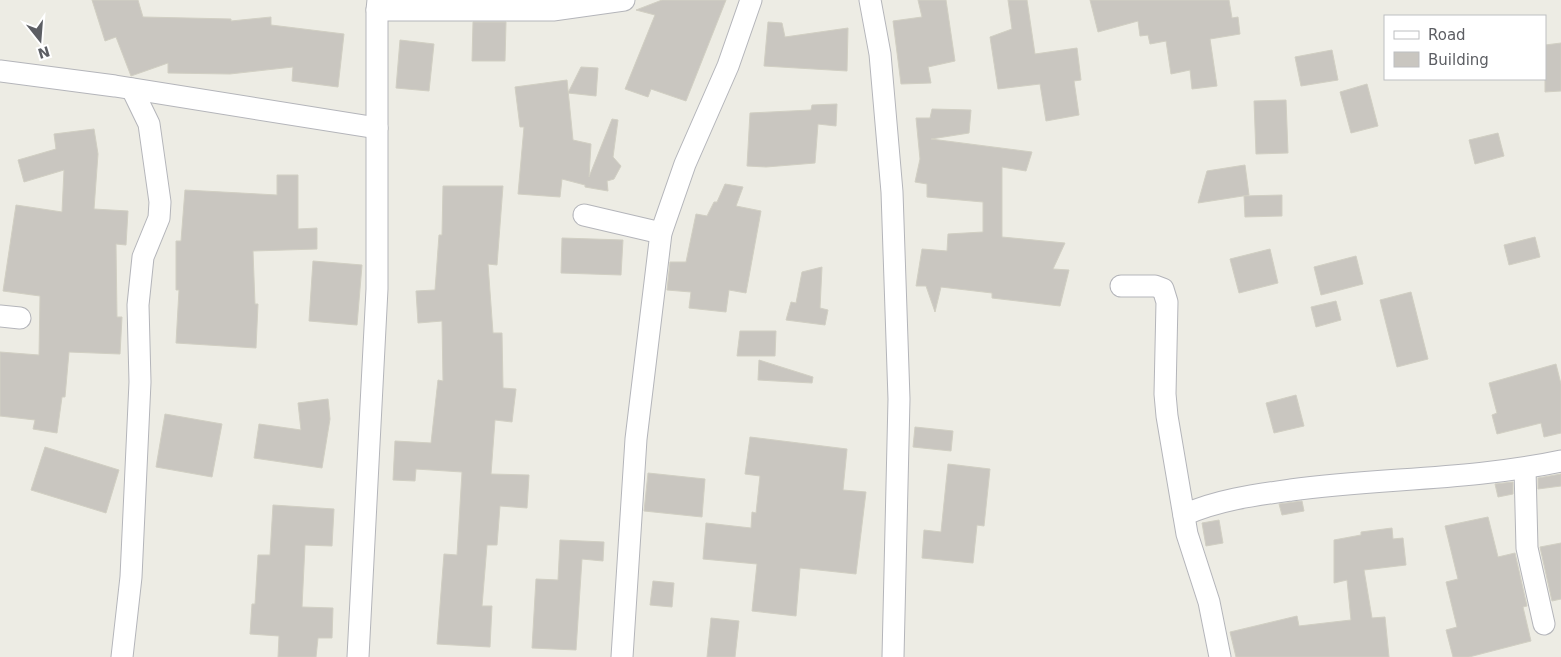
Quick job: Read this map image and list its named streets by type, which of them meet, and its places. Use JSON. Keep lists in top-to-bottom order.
{
  "legend": ["Road", "Building"],
  "north": "bottom"
}
